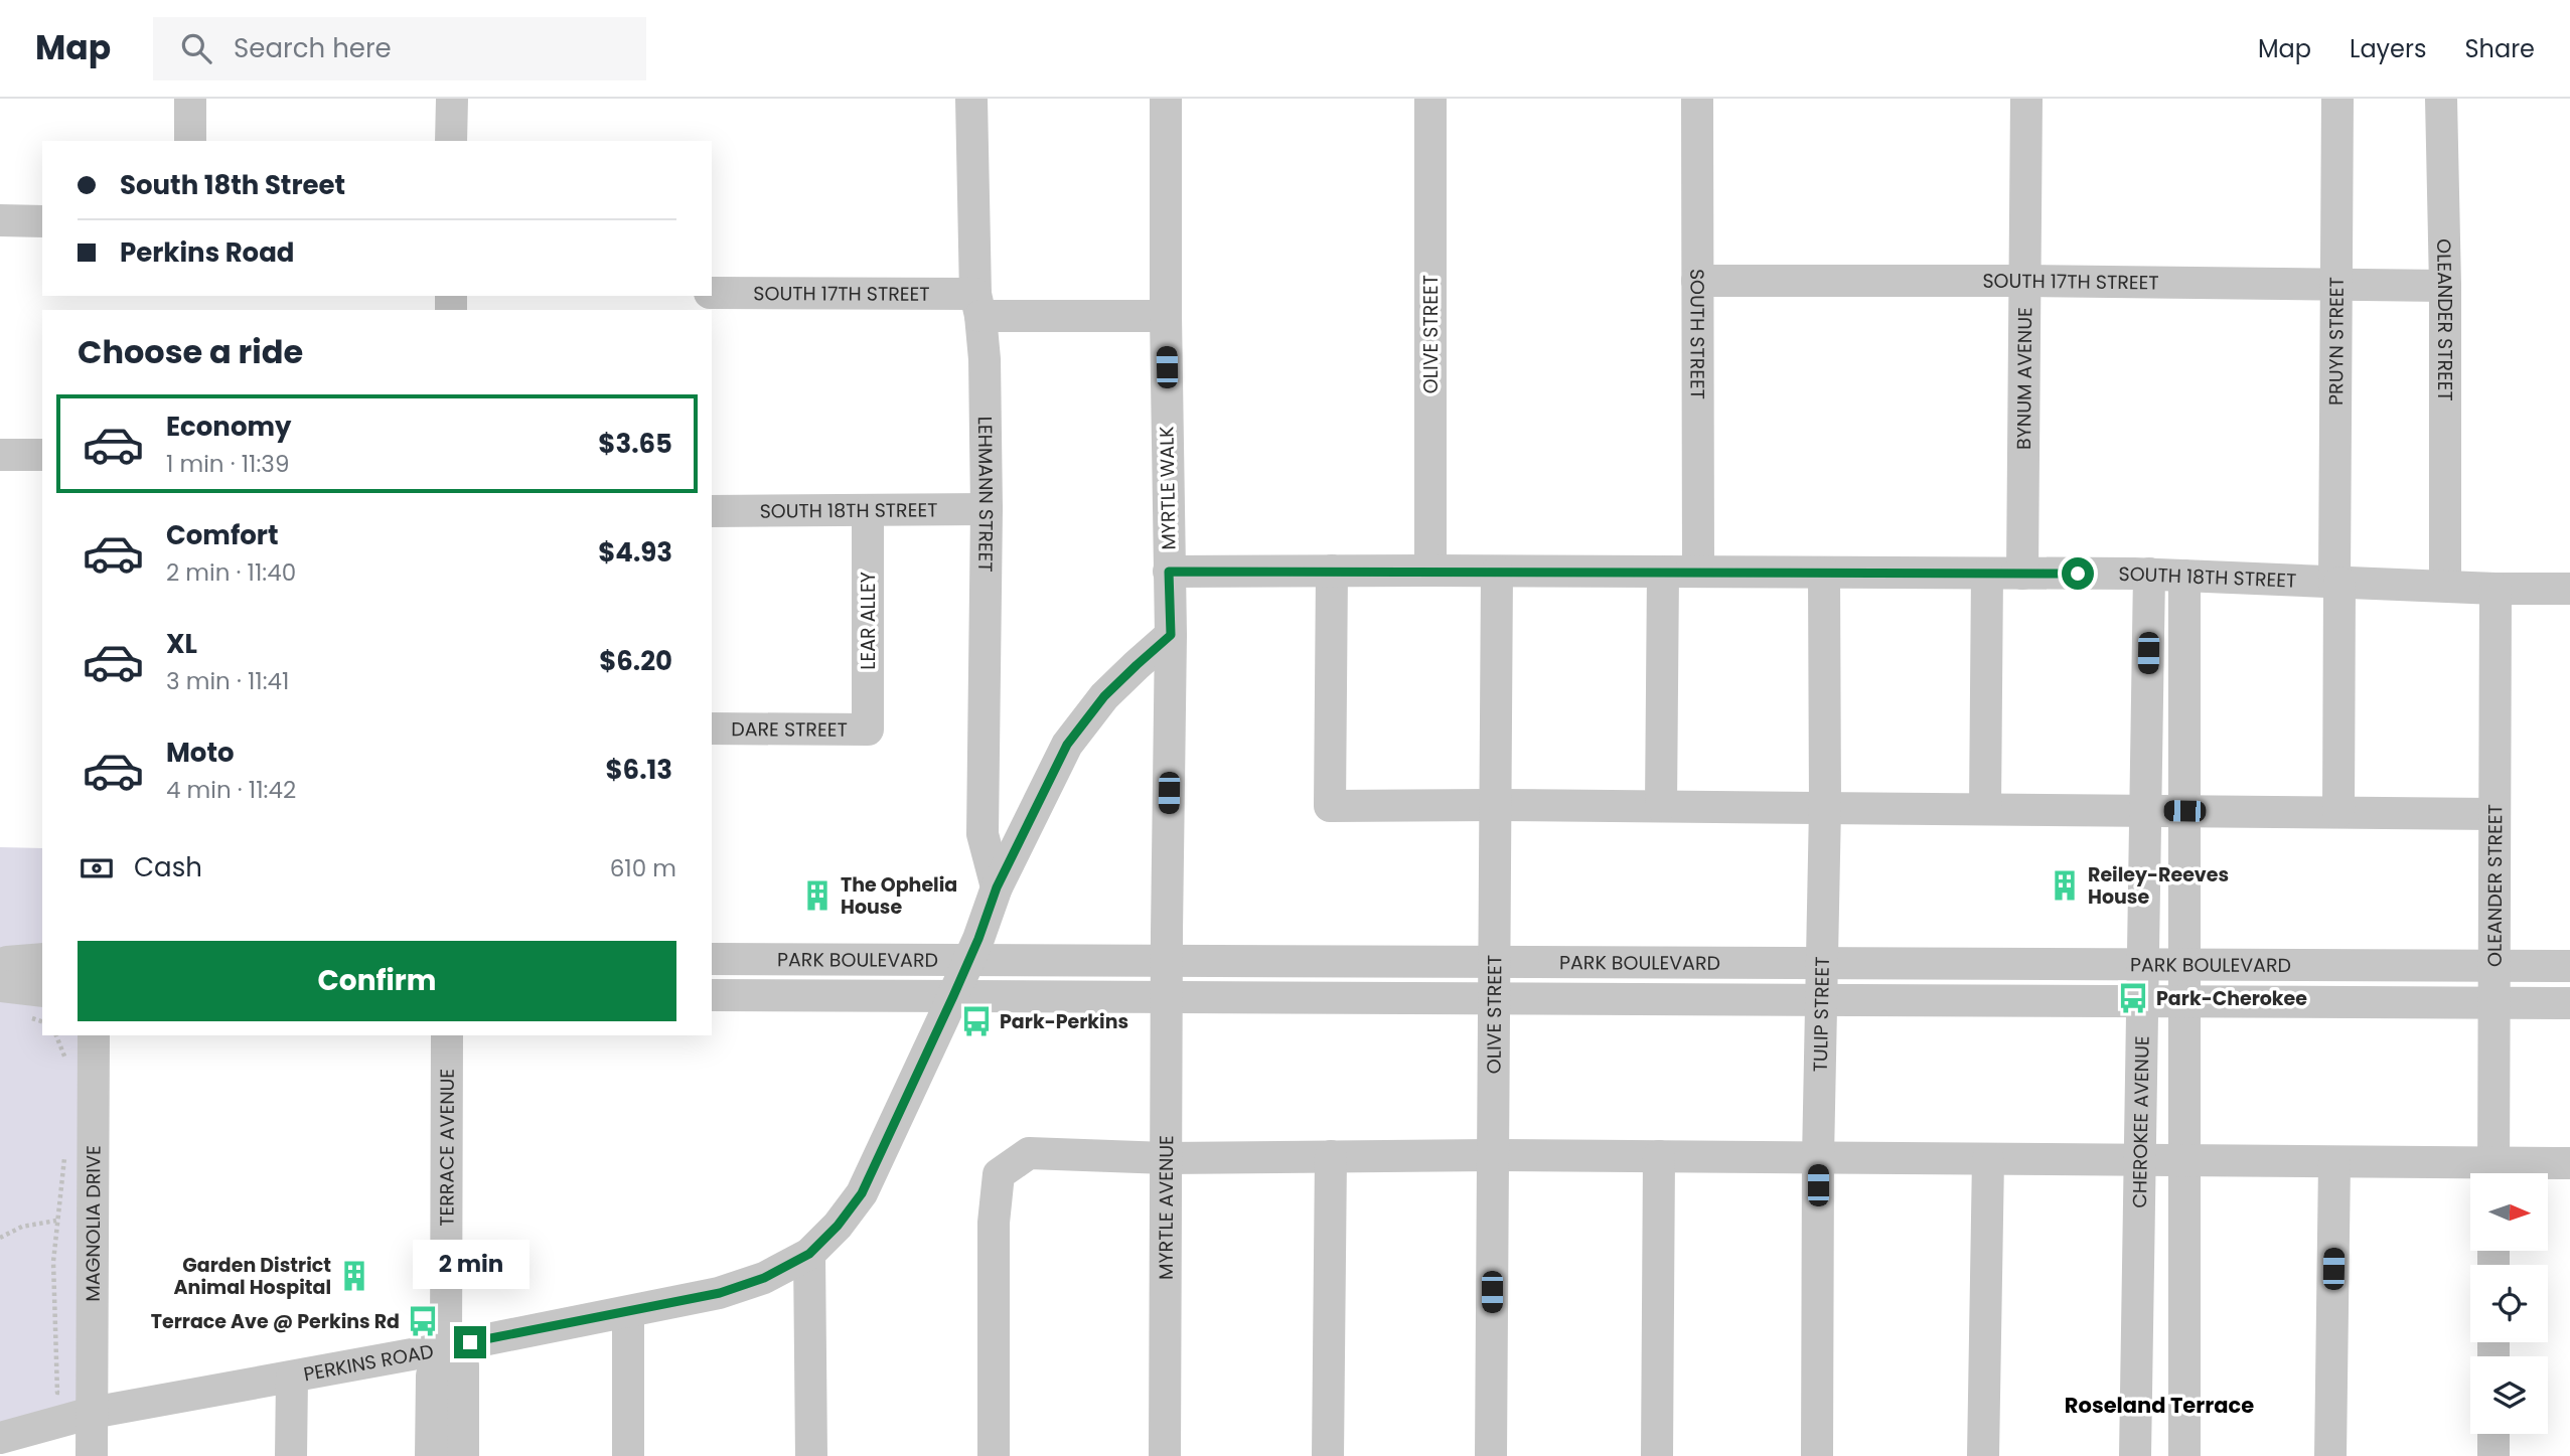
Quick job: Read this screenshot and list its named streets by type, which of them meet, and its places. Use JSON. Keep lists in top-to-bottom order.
{
  "streets": {
    "street": [
      "SOUTH 17TH STREET",
      "OLEANDER STREET",
      "OLIVE STREET",
      "SOUTH STREET",
      "PRUYN STREET",
      "BYNUM AVENUE",
      "MYRTLE WALK",
      "LEHMANN STREET",
      "SOUTH 18TH STREET",
      "LEAR ALLEY",
      "DARE STREET",
      "PARK BOULEVARD",
      "TULIP STREET",
      "CHEROKEE AVENUE",
      "TERRACE AVENUE",
      "MYRTLE AVENUE",
      "MAGNOLIA DRIVE",
      "PERKINS ROAD"
    ]
  },
  "crossings": [
    ["SOUTH 17TH STREET", "OLEANDER STREET"],
    ["SOUTH 17TH STREET", "SOUTH STREET"],
    ["SOUTH 17TH STREET", "PRUYN STREET"],
    ["SOUTH 17TH STREET", "BYNUM AVENUE"],
    ["SOUTH 17TH STREET", "MYRTLE WALK"],
    ["SOUTH 17TH STREET", "LEHMANN STREET"],
    ["OLEANDER STREET", "SOUTH 18TH STREET"],
    ["OLEANDER STREET", "PARK BOULEVARD"],
    ["OLIVE STREET", "SOUTH 18TH STREET"],
    ["OLIVE STREET", "PARK BOULEVARD"],
    ["SOUTH STREET", "SOUTH 18TH STREET"],
    ["PRUYN STREET", "SOUTH 18TH STREET"],
    ["BYNUM AVENUE", "SOUTH 18TH STREET"],
    ["MYRTLE WALK", "SOUTH 18TH STREET"],
    ["MYRTLE WALK", "PARK BOULEVARD"],
    ["MYRTLE WALK", "MYRTLE AVENUE"],
    ["MYRTLE WALK", "PERKINS ROAD"],
    ["LEHMANN STREET", "SOUTH 18TH STREET"],
    ["LEHMANN STREET", "PERKINS ROAD"],
    ["SOUTH 18TH STREET", "LEAR ALLEY"],
    ["SOUTH 18TH STREET", "TULIP STREET"],
    ["SOUTH 18TH STREET", "CHEROKEE AVENUE"],
    ["LEAR ALLEY", "DARE STREET"],
    ["PARK BOULEVARD", "TULIP STREET"],
    ["PARK BOULEVARD", "CHEROKEE AVENUE"],
    ["PARK BOULEVARD", "MYRTLE AVENUE"],
    ["PARK BOULEVARD", "PERKINS ROAD"],
    ["TERRACE AVENUE", "PERKINS ROAD"],
    ["MAGNOLIA DRIVE", "PERKINS ROAD"]
  ],
  "districts": ["Roseland Terrace"],
  "places": {
    "building": ["Reiley-Reeves House", "The Ophelia House", "Garden District Animal Hospital"],
    "bus stop": ["Park-Cherokee", "Park-Perkins", "Terrace Ave @ Perkins Rd"]
  },
  "north": "right",
  "page": {
    "header": "Map",
    "search": "Search here",
    "nav": ["Map", "Layers", "Share"],
    "banner": ["South 18th Street", "Perkins Road"],
    "heading": "Choose a ride",
    "list": [
      {
        "name": "Economy",
        "note": "1 min · 11:39",
        "value": "$3.65"
      },
      {
        "name": "Comfort",
        "note": "2 min · 11:40",
        "value": "$4.93"
      },
      {
        "name": "XL",
        "note": "3 min · 11:41",
        "value": "$6.20"
      },
      {
        "name": "Moto",
        "note": "4 min · 11:42",
        "value": "$6.13"
      }
    ],
    "pay": ["Cash", "610 m"],
    "buttons": "Confirm",
    "bubble": "2 min"
  }
}
